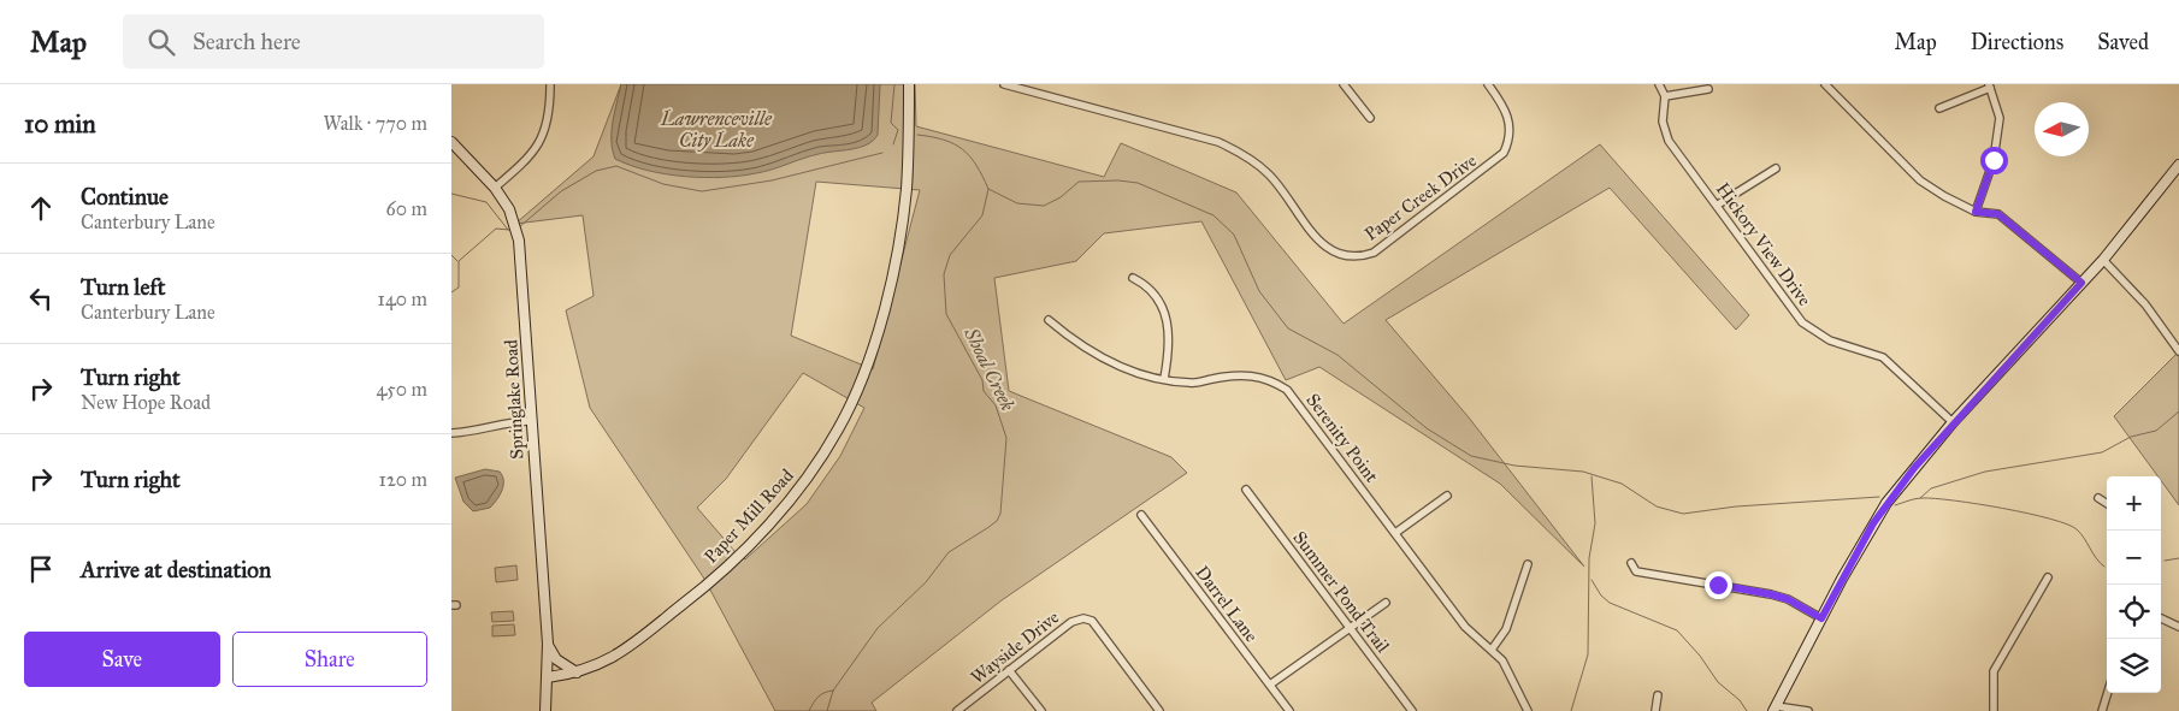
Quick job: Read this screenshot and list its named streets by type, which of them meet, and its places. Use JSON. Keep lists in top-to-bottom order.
{
  "streets": {
    "street": [
      "Paper Creek Drive",
      "Hickory View Drive",
      "Springlake Road",
      "Serenity Point",
      "Paper Mill Road",
      "Summer Pond Trail",
      "Darrel Lane",
      "Wayside Drive"
    ]
  },
  "crossings": [
    ["Springlake Road", "Paper Mill Road"]
  ],
  "water": ["Lawrenceville City Lake", "Shoal Creek"],
  "north": "left",
  "page": {
    "header": "Map",
    "search": "Search here",
    "nav": ["Map", "Directions", "Saved"],
    "heading": ["10 min", "Walk · 770 m"],
    "list": [
      ["Continue", "Canterbury Lane", "60 m"],
      ["Turn left", "Canterbury Lane", "140 m"],
      ["Turn right", "New Hope Road", "450 m"],
      ["Turn right", "120 m"],
      "Arrive at destination"
    ],
    "map_buttons": ["+", "−"],
    "buttons": ["Save", "Share"]
  }
}
